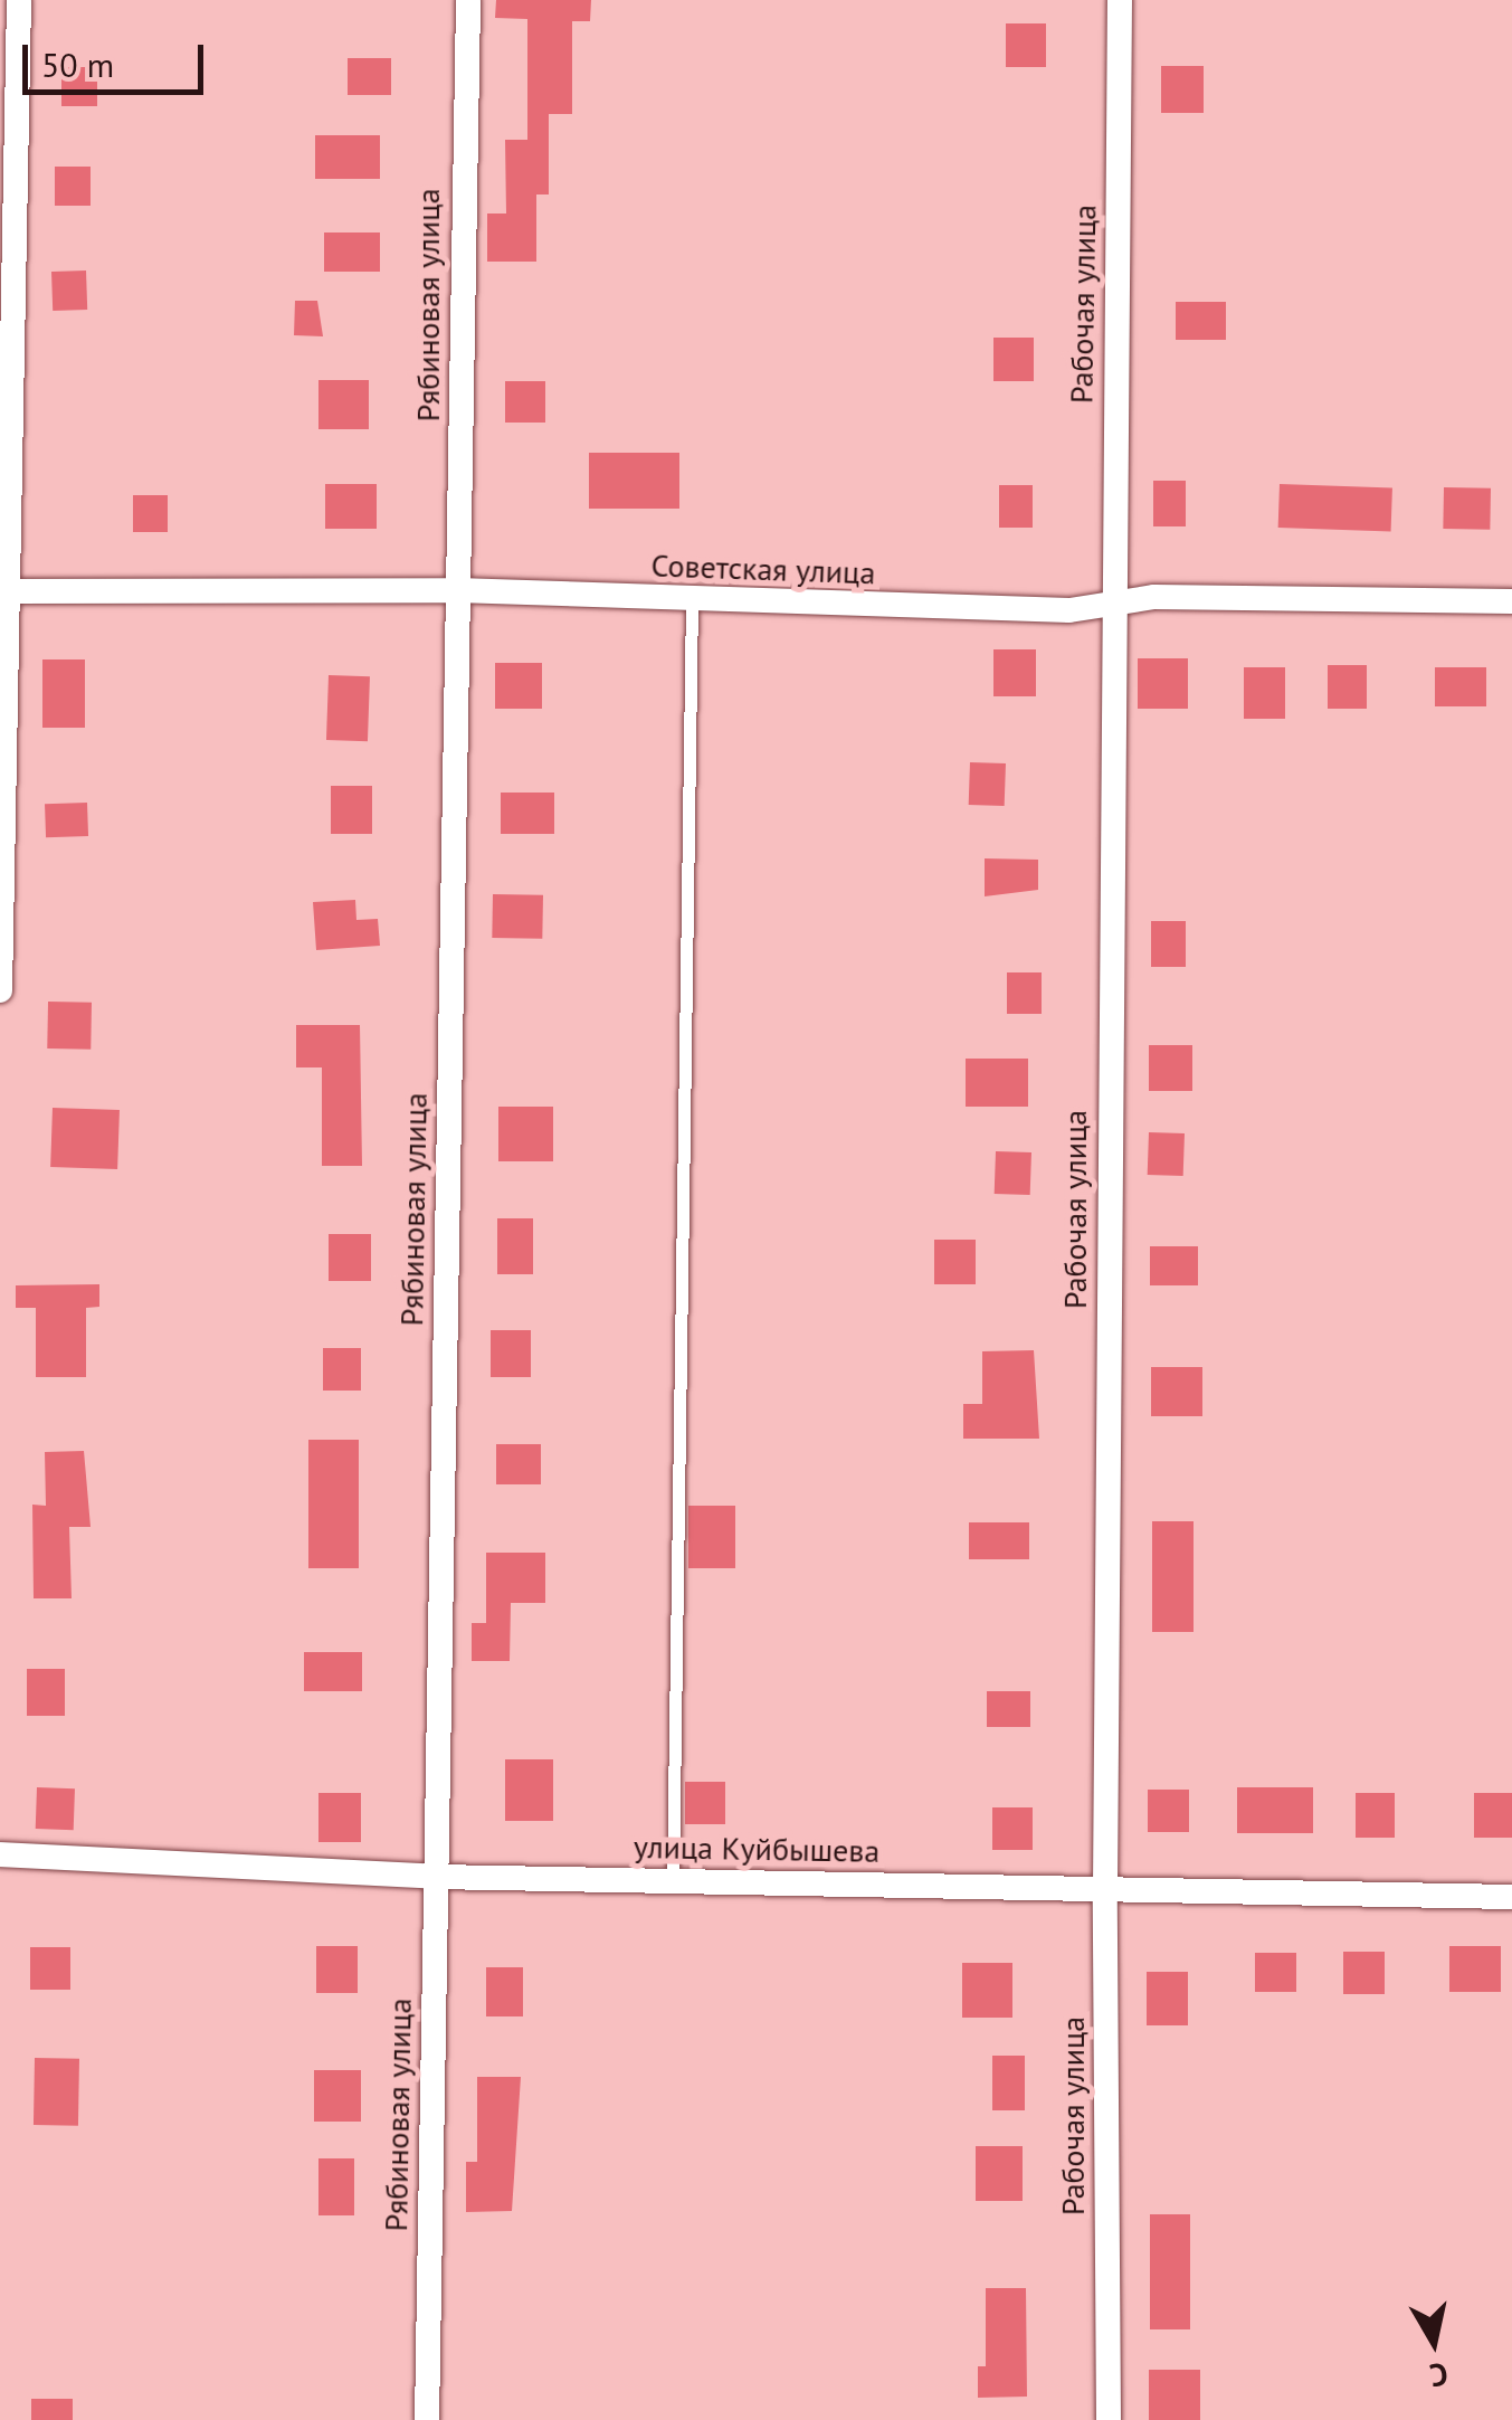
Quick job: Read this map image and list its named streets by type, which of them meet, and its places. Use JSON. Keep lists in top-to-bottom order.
{
  "streets": {
    "street": [
      "Рабочая улица",
      "Рябиновая улица",
      "Советская улица",
      "улица Куйбышева"
    ]
  },
  "crossings": [
    ["Рабочая улица", "Советская улица"],
    ["Рабочая улица", "улица Куйбышева"],
    ["Рябиновая улица", "Советская улица"],
    ["Рябиновая улица", "улица Куйбышева"]
  ],
  "scale_bar": "50 m",
  "north": "bottom"
}
